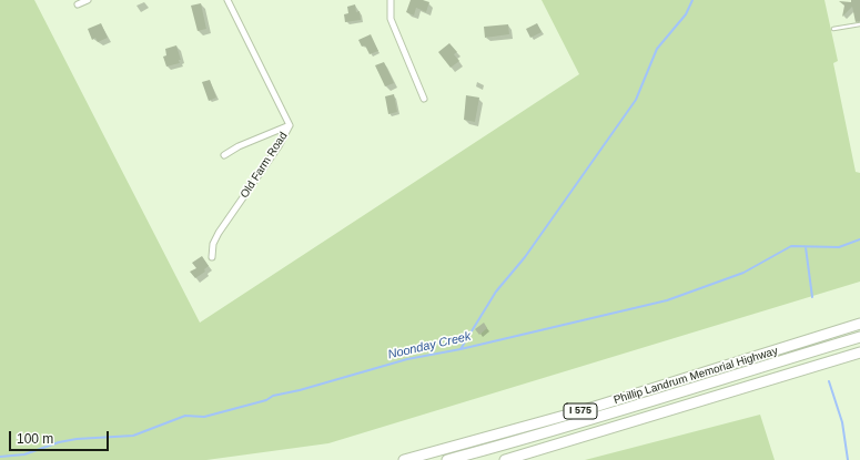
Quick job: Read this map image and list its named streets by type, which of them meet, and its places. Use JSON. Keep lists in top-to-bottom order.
{
  "streets": {
    "highway": ["Phillip Landrum Memorial Highway", "I 575"],
    "street": ["Old Farm Road"]
  },
  "water": ["Noonday Creek"],
  "scale_bar": "100 m"
}
